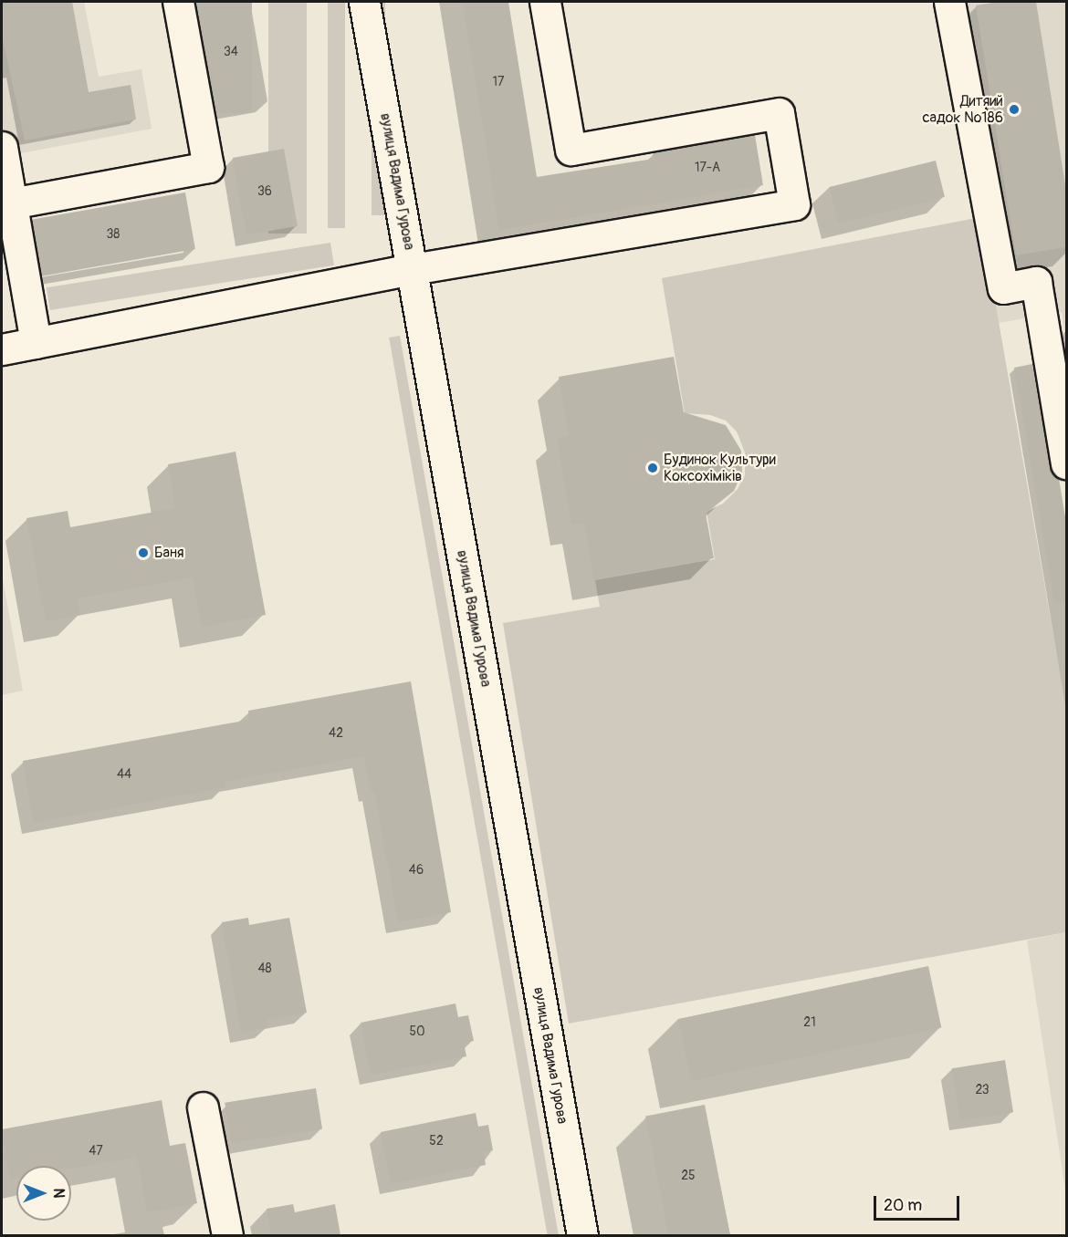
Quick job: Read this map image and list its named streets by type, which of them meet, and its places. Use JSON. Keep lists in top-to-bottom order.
{
  "streets": {
    "street": ["вулиця Вадима Гурова"]
  },
  "places": ["Дитяий садок №186", "Будинок Культури Коксохіміків", "Баня"],
  "house_numbers": [
    "34",
    "17",
    "17-А",
    "36",
    "38",
    "42",
    "44",
    "46",
    "48",
    "21",
    "50",
    "23",
    "52",
    "47",
    "25"
  ],
  "scale_bar": "20 m",
  "north": "right"
}
